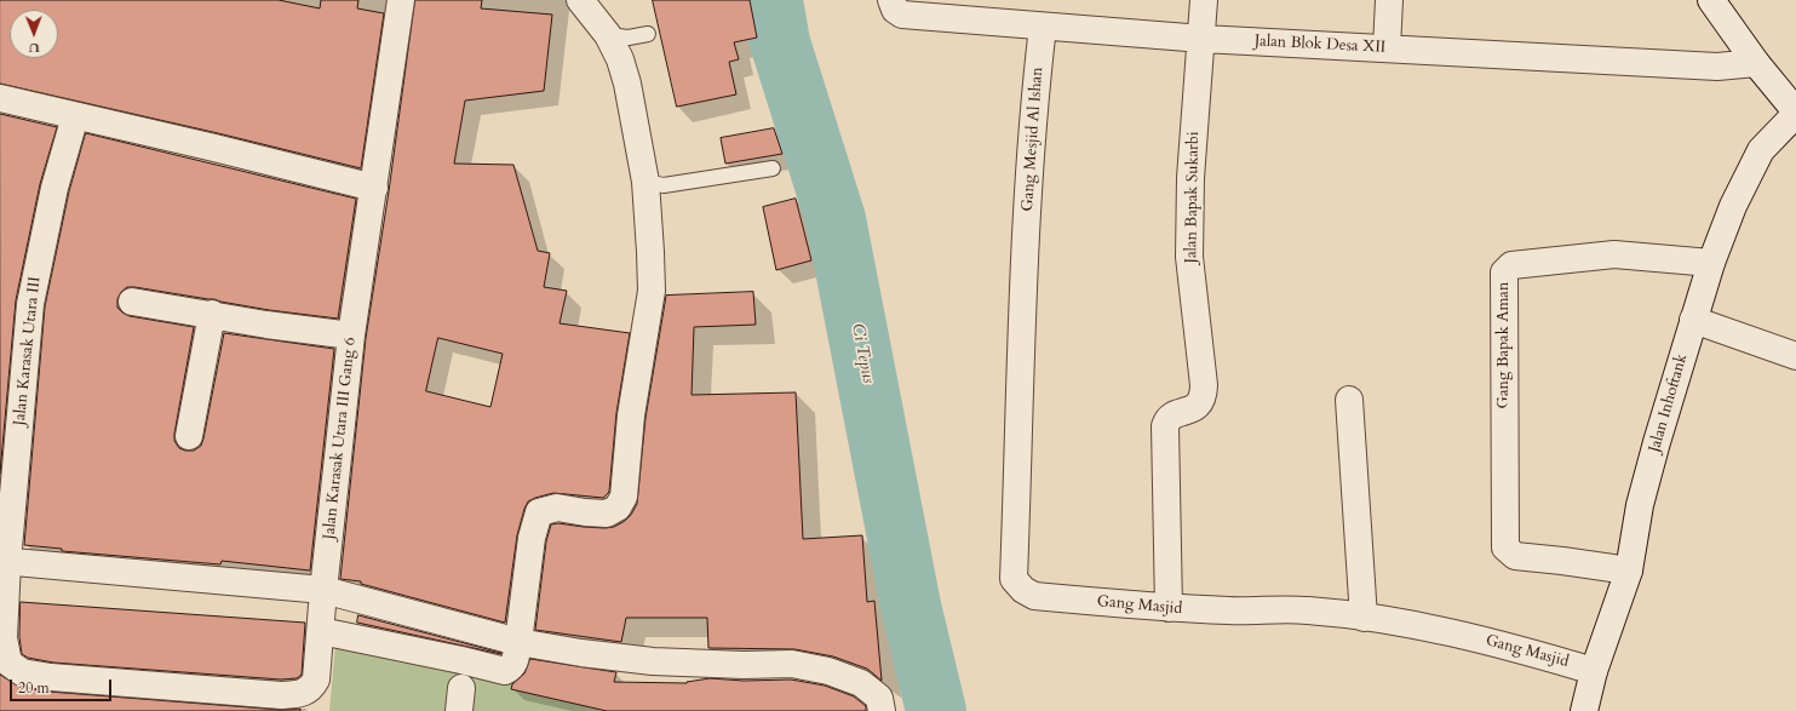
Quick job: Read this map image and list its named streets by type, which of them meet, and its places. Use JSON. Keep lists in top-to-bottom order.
{
  "streets": {
    "street": [
      "Jalan Blok Desa XII",
      "Gang Mesjid Al Ishan",
      "Jalan Bapak Sukarbi",
      "Gang Bapak Aman",
      "Jalan Karasak Utara III",
      "Jalan Inhoftank",
      "Jalan Karasak Utara III Gang 6",
      "Gang Masjid"
    ]
  },
  "crossings": [
    ["Jalan Blok Desa XII", "Gang Mesjid Al Ishan"],
    ["Jalan Blok Desa XII", "Jalan Bapak Sukarbi"],
    ["Jalan Blok Desa XII", "Jalan Inhoftank"],
    ["Gang Mesjid Al Ishan", "Gang Masjid"],
    ["Jalan Bapak Sukarbi", "Gang Masjid"],
    ["Gang Bapak Aman", "Jalan Inhoftank"],
    ["Jalan Karasak Utara III", "Jalan Karasak Utara III Gang 6"],
    ["Jalan Inhoftank", "Gang Masjid"]
  ],
  "water": ["Ci Tepus"],
  "scale_bar": "20 m",
  "north": "bottom"
}
